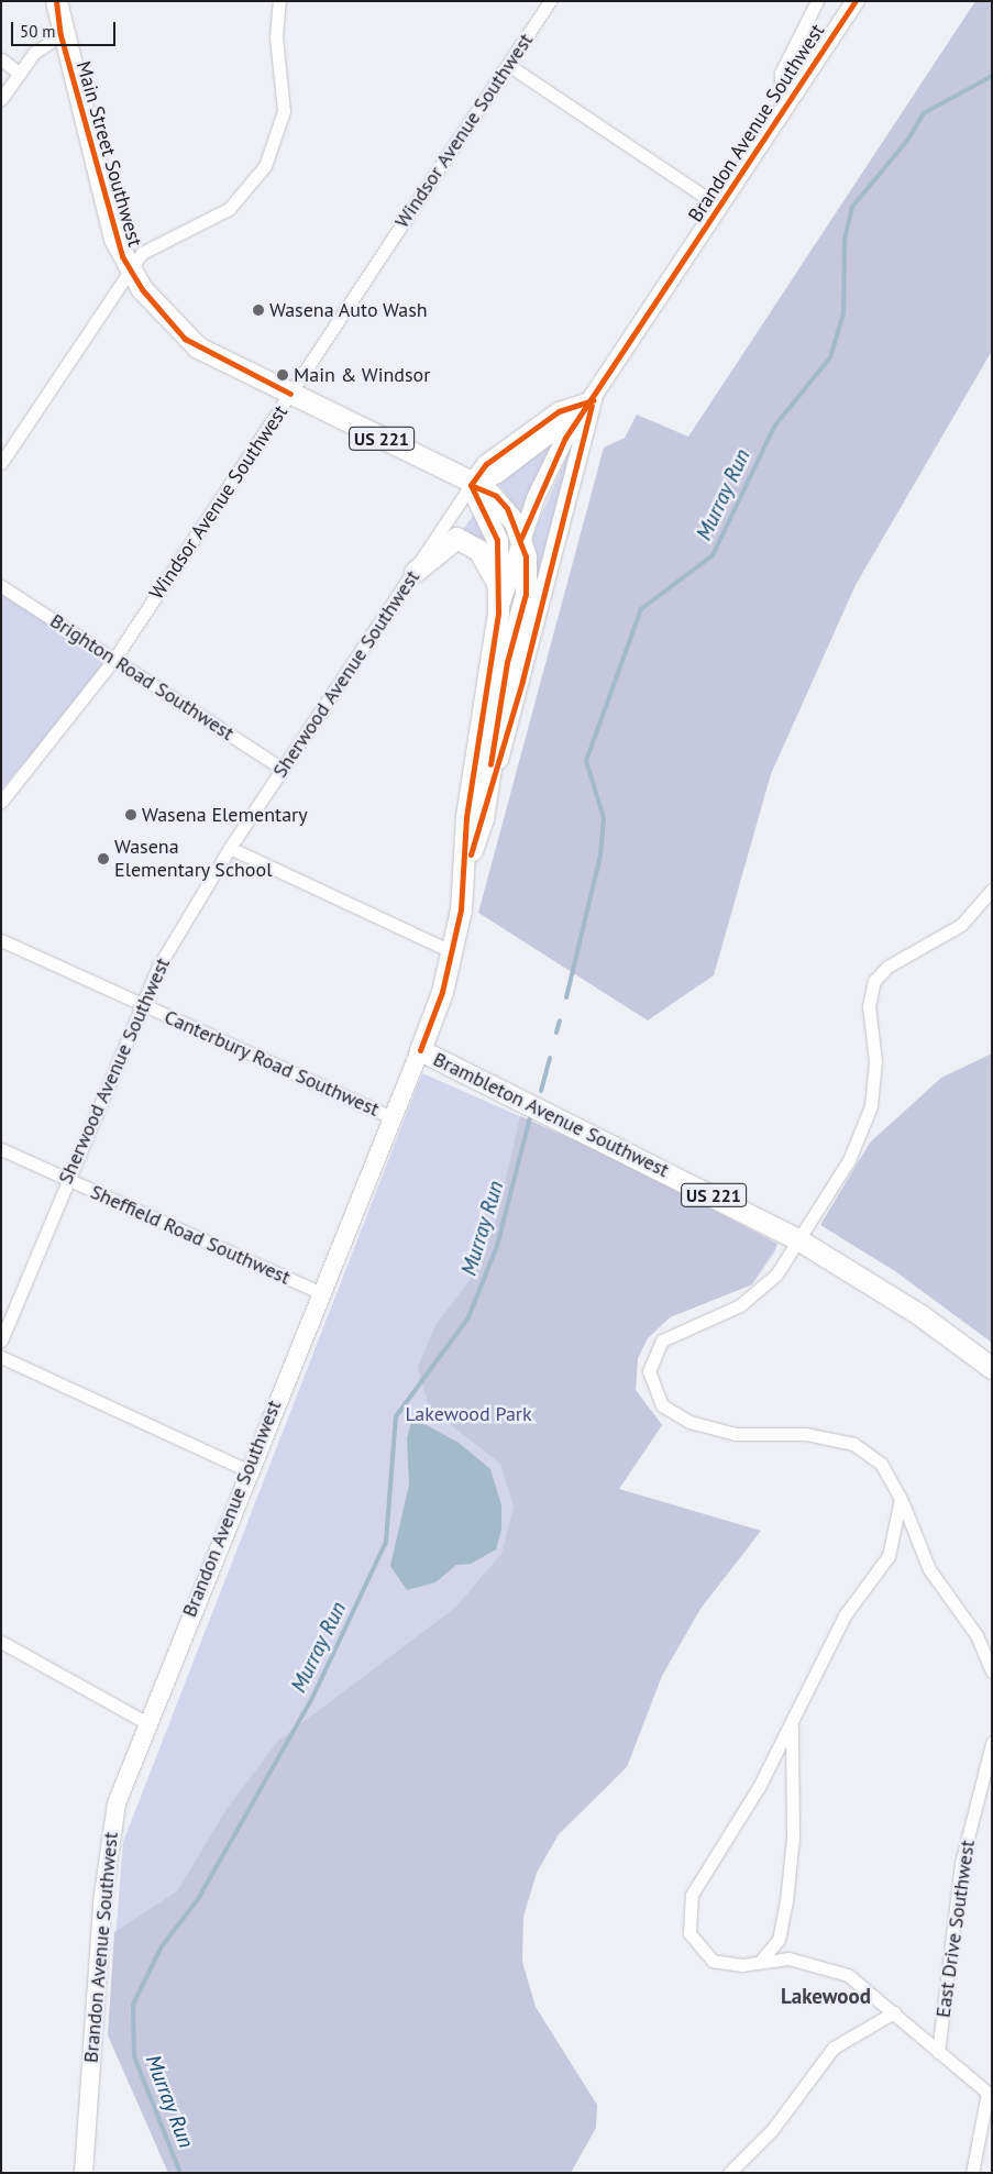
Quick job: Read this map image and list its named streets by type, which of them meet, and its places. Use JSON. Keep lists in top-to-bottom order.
{
  "streets": {
    "main road": [
      "Brandon Avenue Southwest",
      "Main Street Southwest",
      "US 221",
      "Brambleton Avenue Southwest"
    ],
    "street": [
      "Windsor Avenue Southwest",
      "Sherwood Avenue Southwest",
      "Brighton Road Southwest",
      "Canterbury Road Southwest",
      "Sheffield Road Southwest",
      "East Drive Southwest"
    ]
  },
  "crossings": [
    ["Brandon Avenue Southwest", "Main Street Southwest"],
    ["Brandon Avenue Southwest", "US 221"],
    ["Brandon Avenue Southwest", "Sherwood Avenue Southwest"],
    ["Brandon Avenue Southwest", "Canterbury Road Southwest"],
    ["Brandon Avenue Southwest", "Brambleton Avenue Southwest"],
    ["Brandon Avenue Southwest", "Sheffield Road Southwest"],
    ["Windsor Avenue Southwest", "Main Street Southwest"],
    ["Windsor Avenue Southwest", "Brighton Road Southwest"],
    ["Main Street Southwest", "US 221"],
    ["Main Street Southwest", "Sherwood Avenue Southwest"],
    ["US 221", "Sherwood Avenue Southwest"],
    ["Sherwood Avenue Southwest", "Brighton Road Southwest"],
    ["Sherwood Avenue Southwest", "Canterbury Road Southwest"],
    ["Sherwood Avenue Southwest", "Sheffield Road Southwest"]
  ],
  "districts": ["Lakewood"],
  "water": ["Murray Run"],
  "parks": ["Lakewood Park"],
  "places": [
    "Wasena Auto Wash",
    "Main & Windsor",
    "Wasena Elementary",
    "Wasena Elementary School"
  ],
  "scale_bar": "50 m"
}
